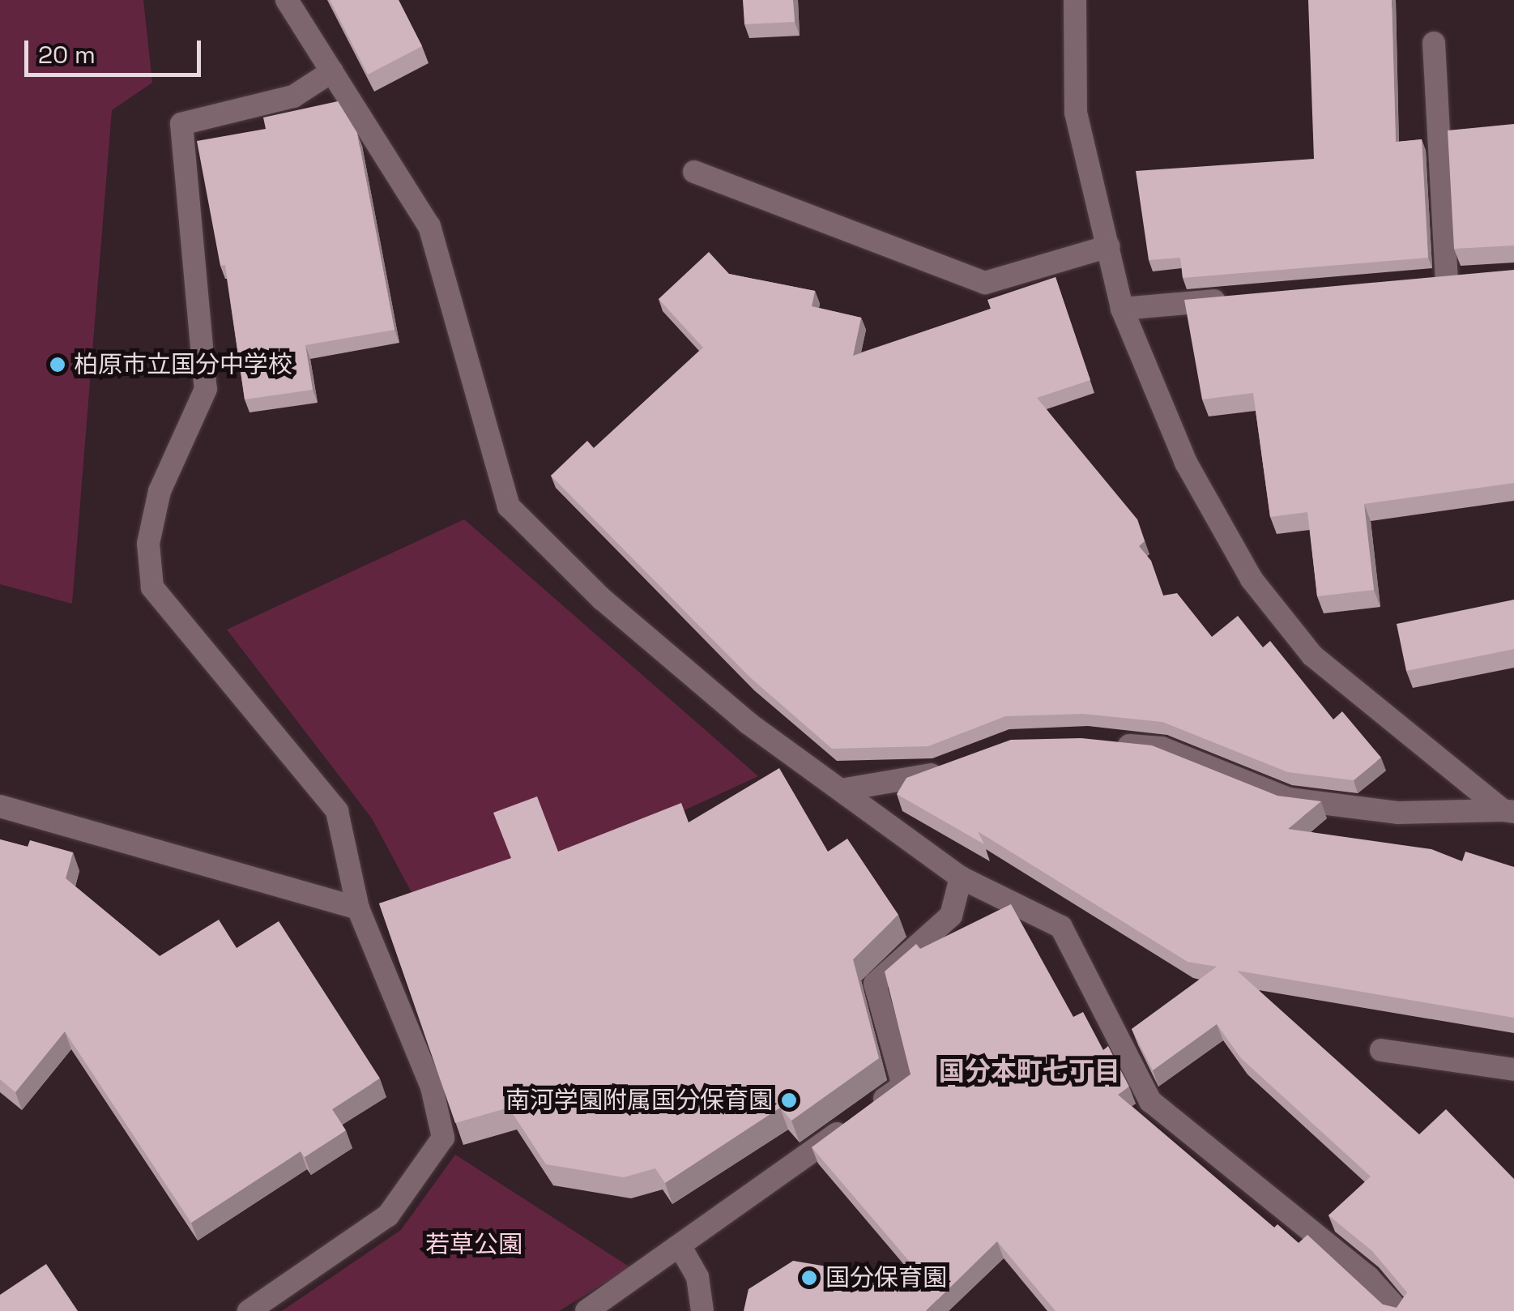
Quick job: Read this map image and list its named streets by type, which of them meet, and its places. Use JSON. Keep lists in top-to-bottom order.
{
  "districts": ["国分本町七丁目"],
  "parks": ["若草公園"],
  "places": ["柏原市立国分中学校", "南河学園附属国分保育園", "国分保育園"],
  "scale_bar": "20 m"
}
